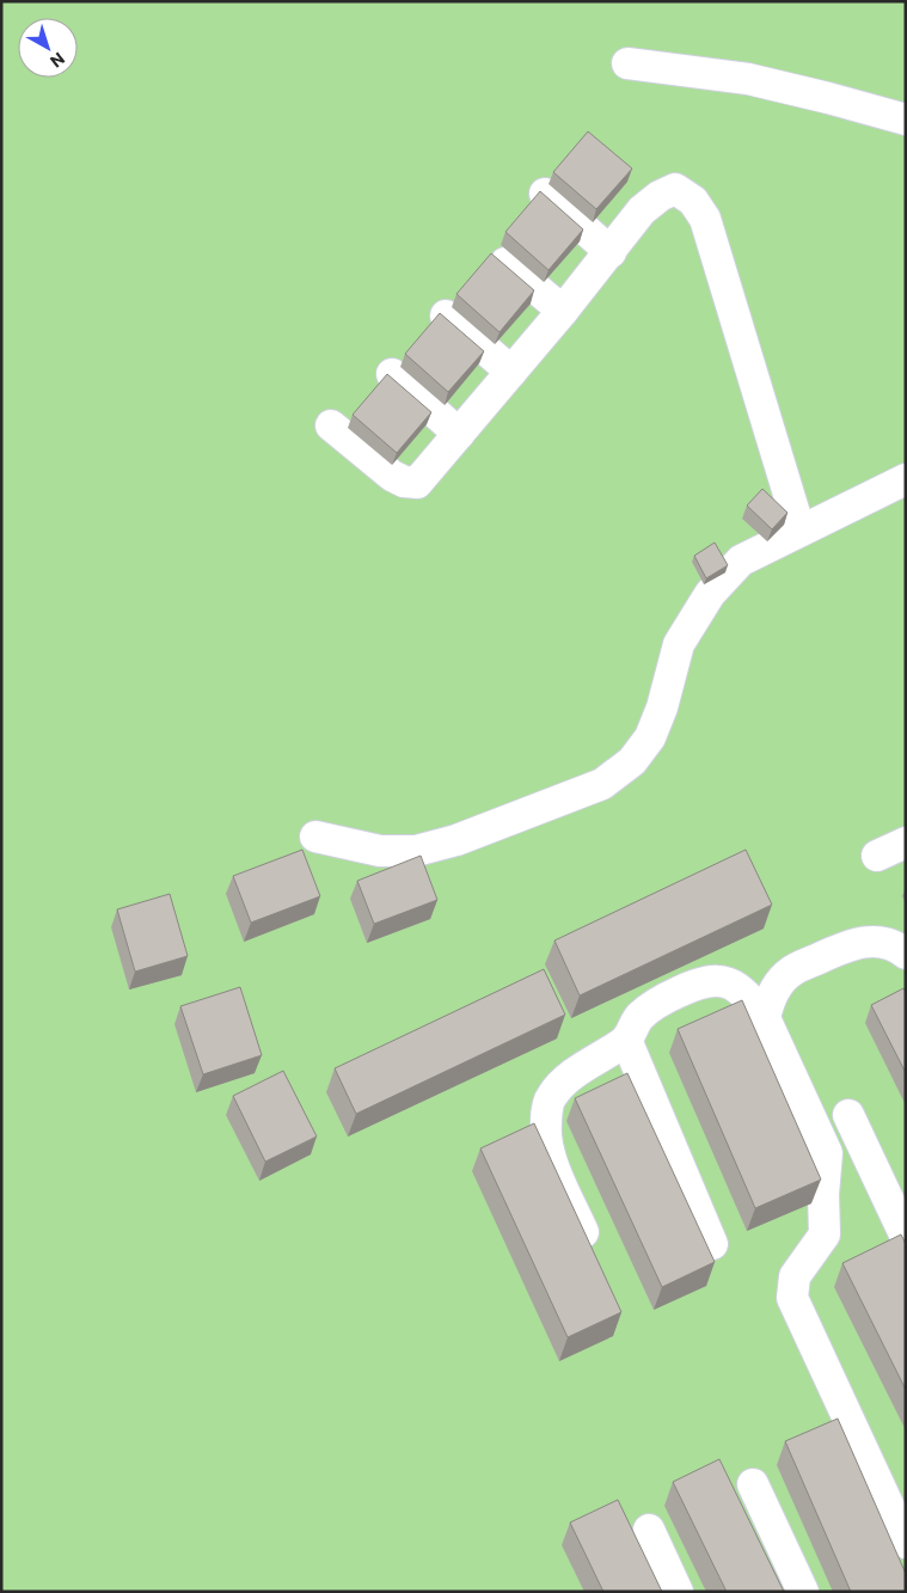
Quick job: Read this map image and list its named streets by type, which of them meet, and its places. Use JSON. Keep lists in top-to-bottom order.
{
  "north": "bottom right"
}
